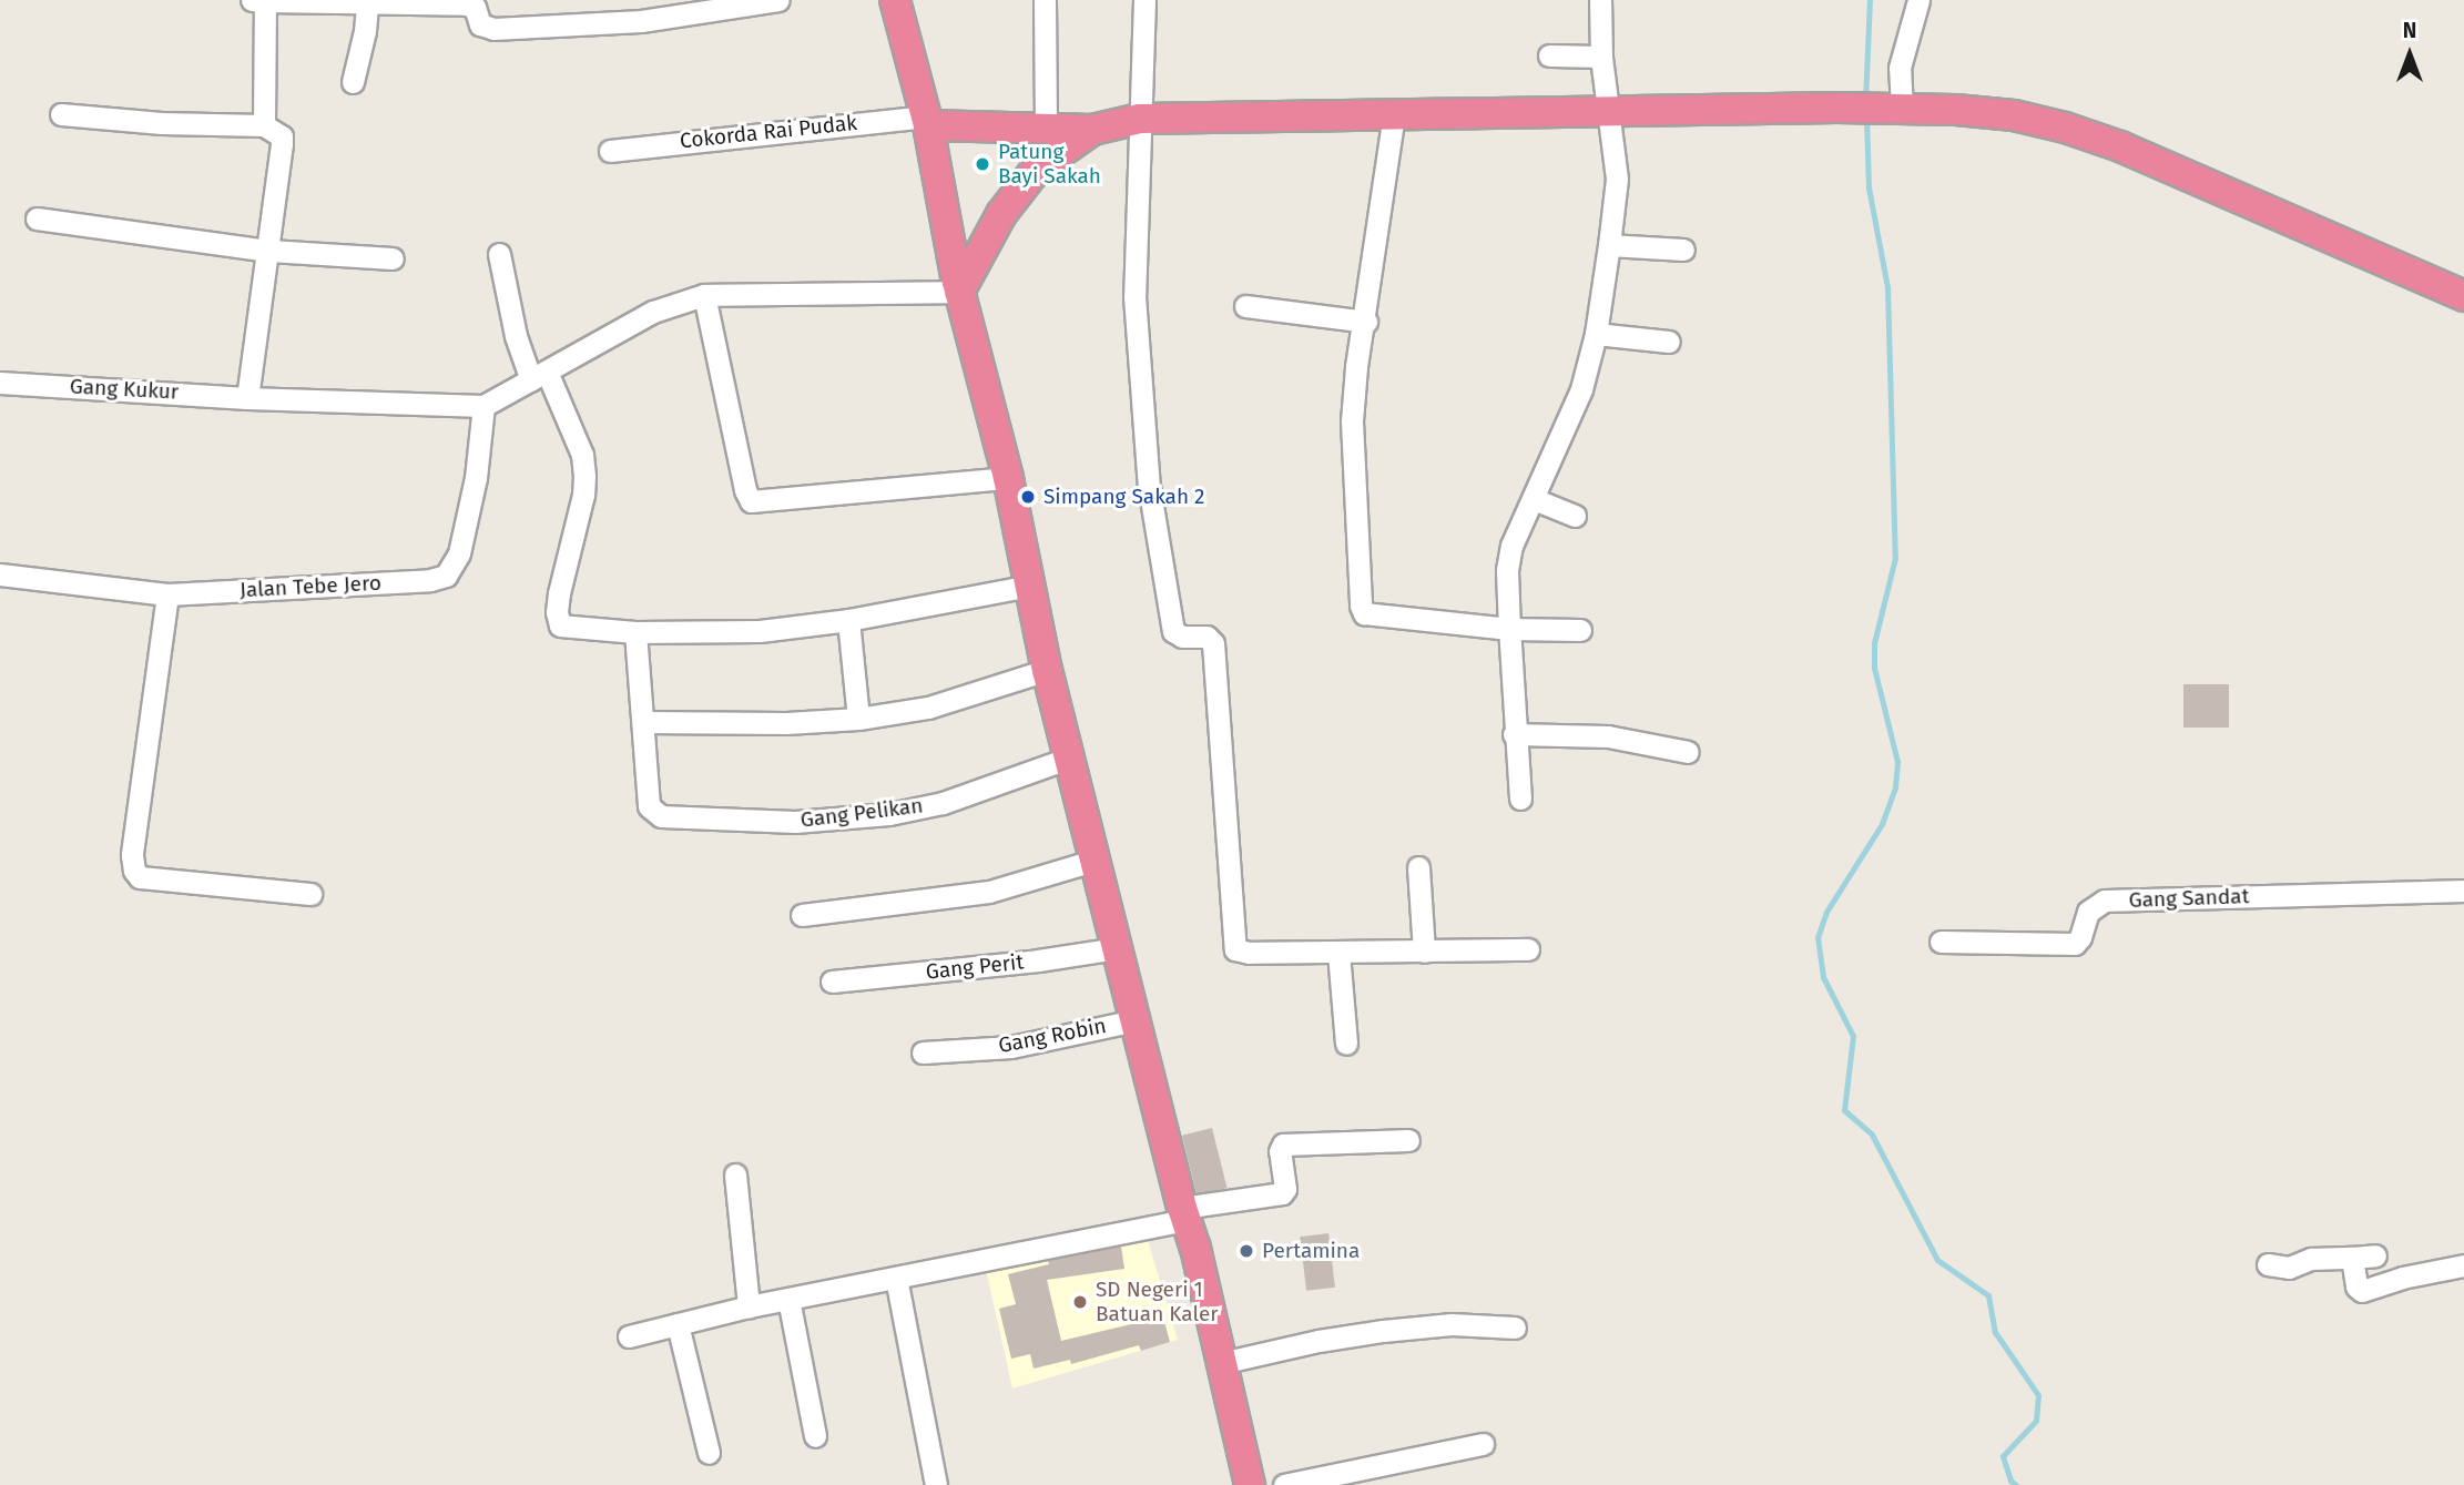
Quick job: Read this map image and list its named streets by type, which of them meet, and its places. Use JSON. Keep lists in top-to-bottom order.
{
  "streets": {
    "street": [
      "Cokorda Rai Pudak",
      "Gang Kukur",
      "Jalan Tebe Jero",
      "Gang Pelikan",
      "Gang Sandat",
      "Gang Perit",
      "Gang Robin"
    ]
  },
  "crossings": [
    ["Gang Kukur", "Jalan Tebe Jero"]
  ],
  "places": [
    "Patung Bayi Sakah",
    "Simpang Sakah 2",
    "Pertamina",
    "SD Negeri 1 Batuan Kaler"
  ],
  "north": "top"
}
